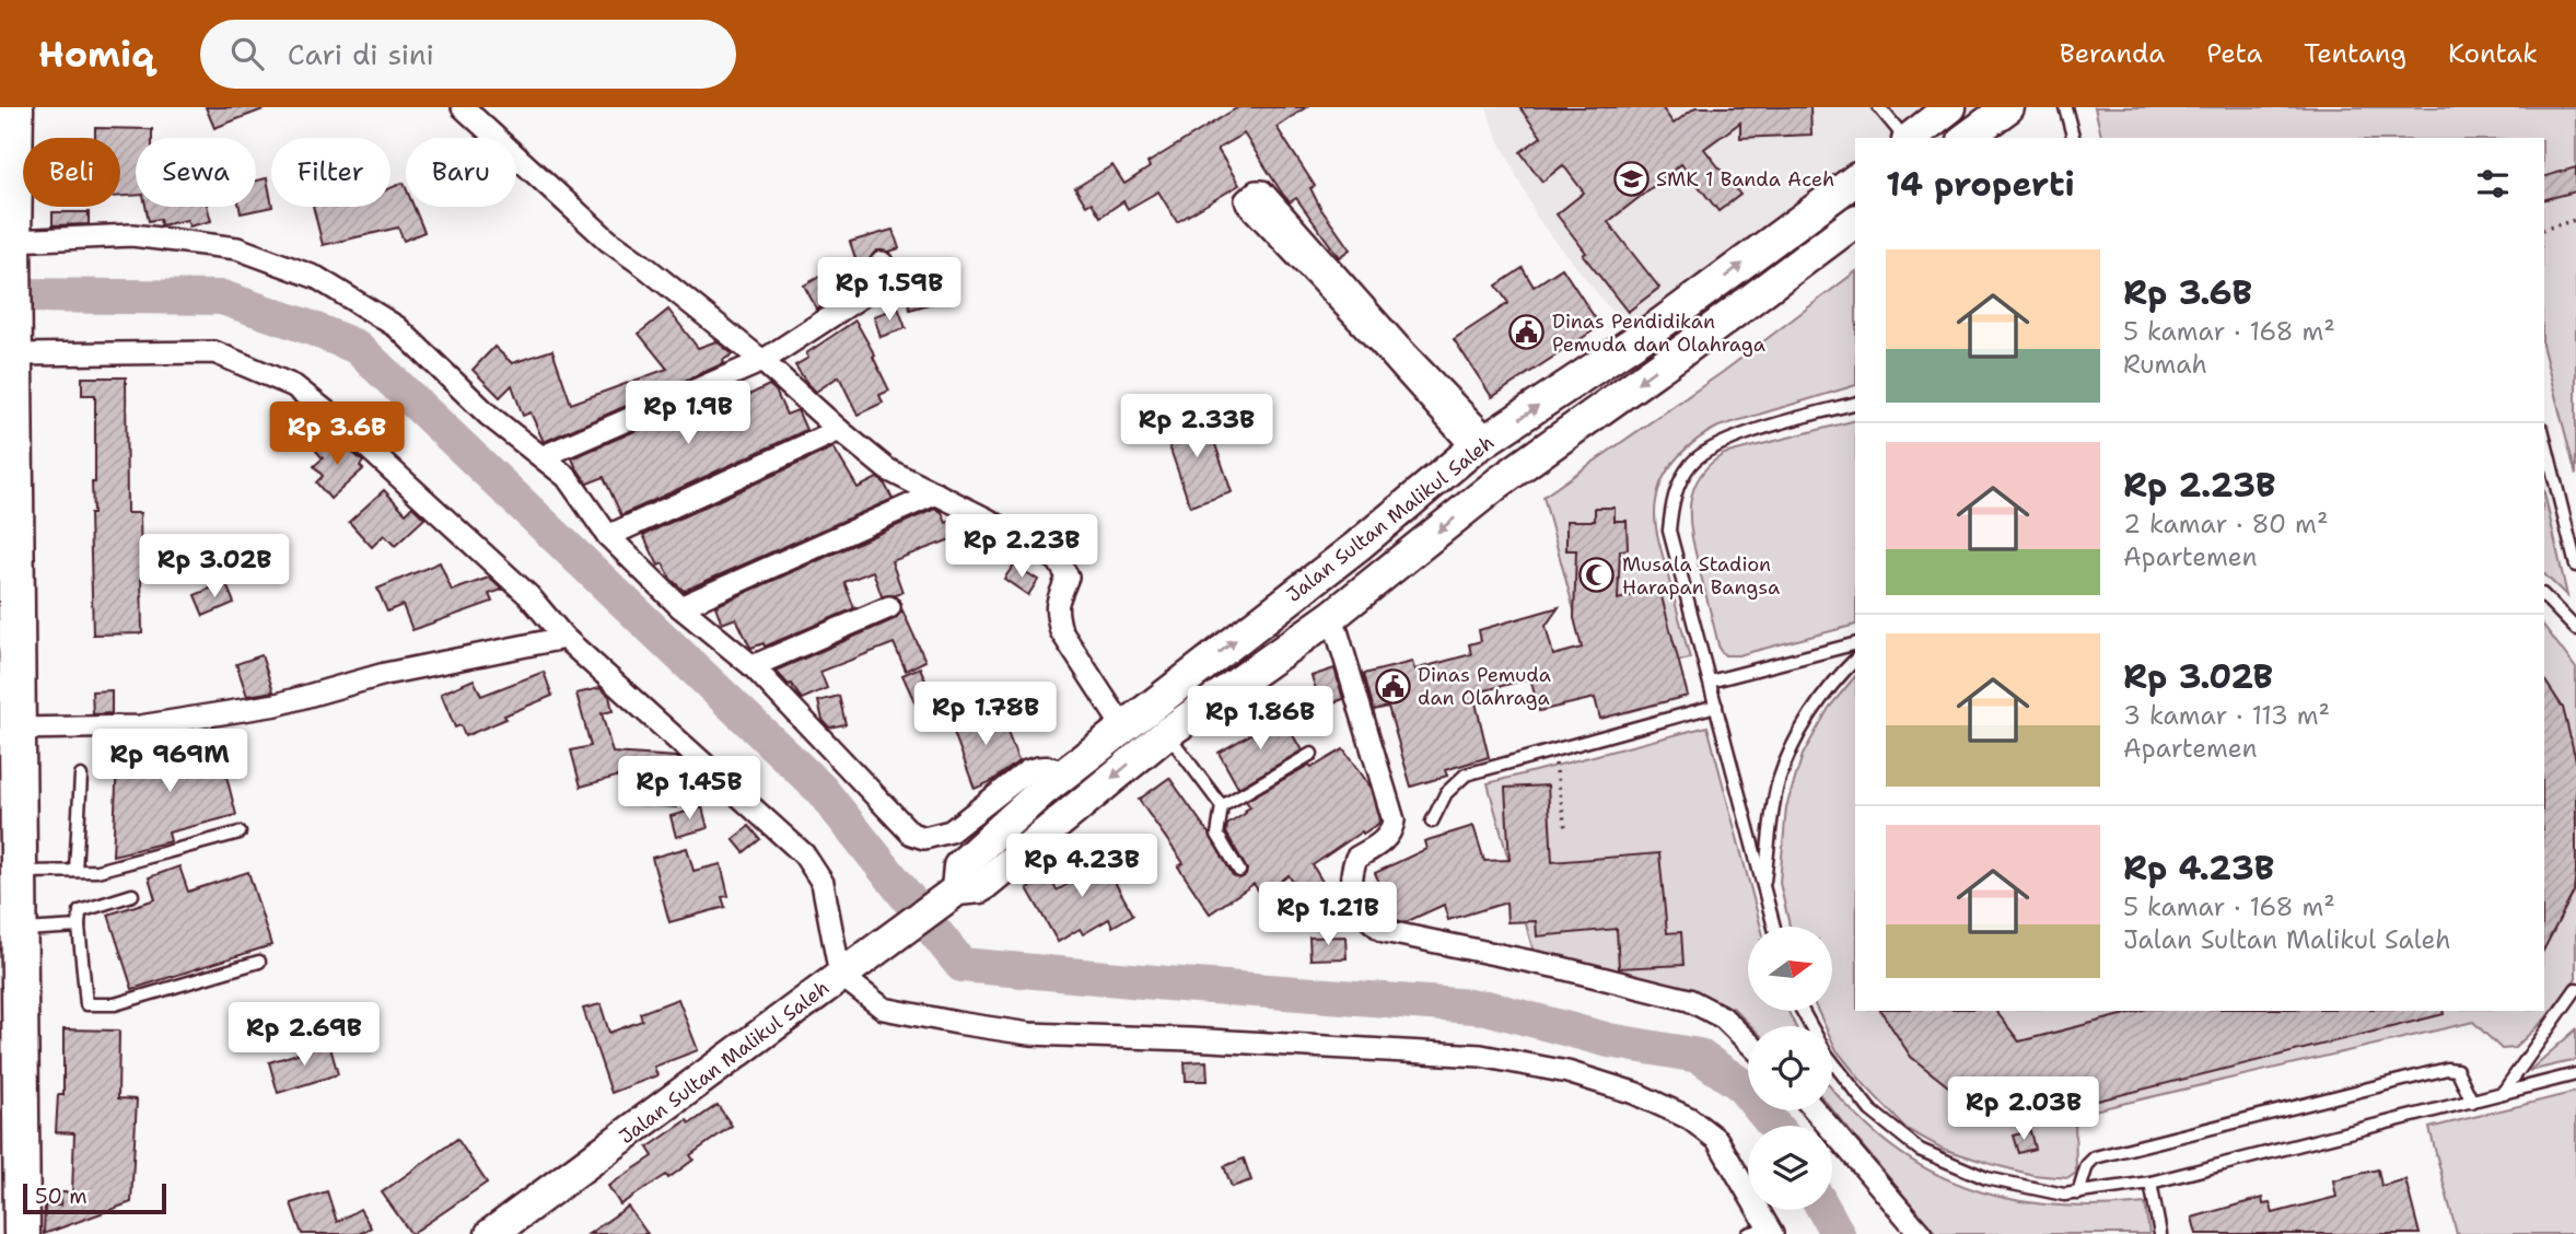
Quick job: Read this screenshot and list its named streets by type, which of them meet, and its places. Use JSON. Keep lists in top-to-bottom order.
{
  "streets": {
    "main road": ["Jalan Sultan Malikul Saleh"]
  },
  "places": {
    "school or university": ["SMK 1 Banda Aceh"],
    "public building": ["Dinas Pendidikan Pemuda dan Olahraga", "Dinas Pemuda dan Olahraga"],
    "mosque": ["Musala Stadion Harapan Bangsa"]
  },
  "scale_bar": "50 m",
  "north": "right",
  "page": {
    "header": "Homiq",
    "search": "Cari di sini",
    "nav": [
      "Beranda",
      "Peta",
      "Tentang",
      "Kontak"
    ],
    "chip": [
      "Beli",
      "Sewa",
      "Filter",
      "Baru"
    ],
    "heading": "14 properti",
    "list": [
      {
        "name": "Rp 3.6B",
        "note": "5 kamar · 168 m² · Rumah"
      },
      {
        "name": "Rp 2.23B",
        "note": "2 kamar · 80 m² · Apartemen"
      },
      {
        "name": "Rp 3.02B",
        "note": "3 kamar · 113 m² · Apartemen"
      },
      {
        "name": "Rp 4.23B",
        "note": "5 kamar · 168 m² · Jalan Sultan Malikul Saleh"
      }
    ],
    "price": [
      "Rp 1.59B",
      "Rp 1.9B",
      "Rp 2.33B",
      "Rp 3.6B",
      "Rp 2.23B",
      "Rp 3.02B",
      "Rp 1.78B",
      "Rp 1.86B",
      "Rp 969M",
      "Rp 1.45B",
      "Rp 4.23B",
      "Rp 1.21B",
      "Rp 2.69B",
      "Rp 2.03B"
    ],
    "scale": "50 m"
  }
}
